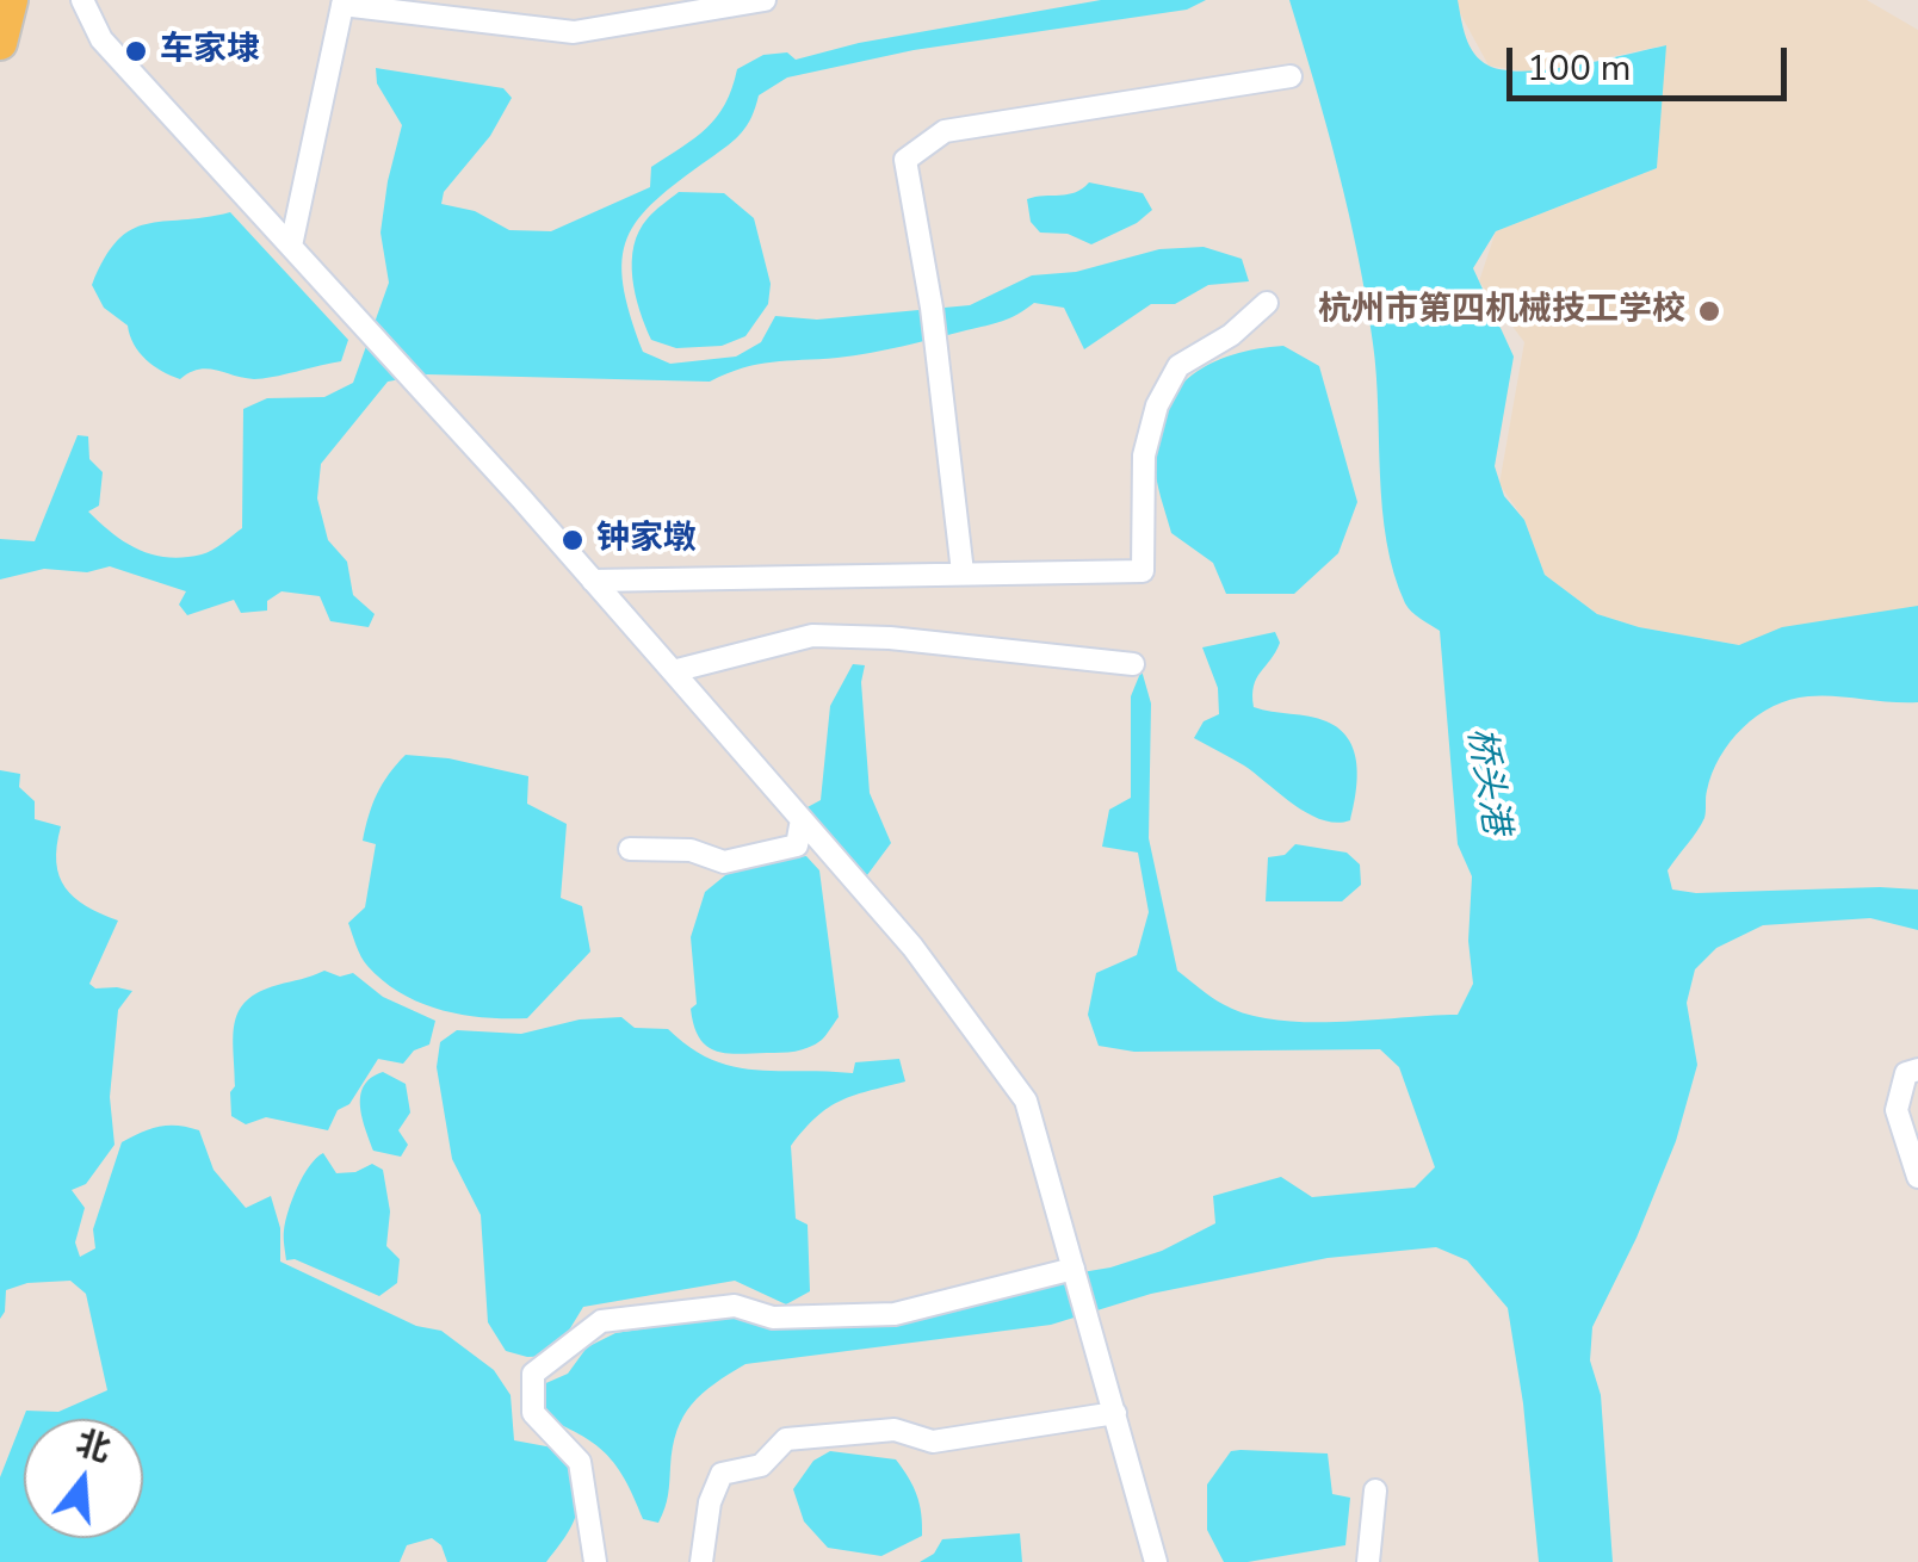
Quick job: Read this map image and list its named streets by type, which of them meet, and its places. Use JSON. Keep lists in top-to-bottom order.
{
  "water": ["桥头港"],
  "places": ["车家埭", "杭州市第四机械技工学校", "钟家墩"],
  "scale_bar": "100 m",
  "north": "top"
}
